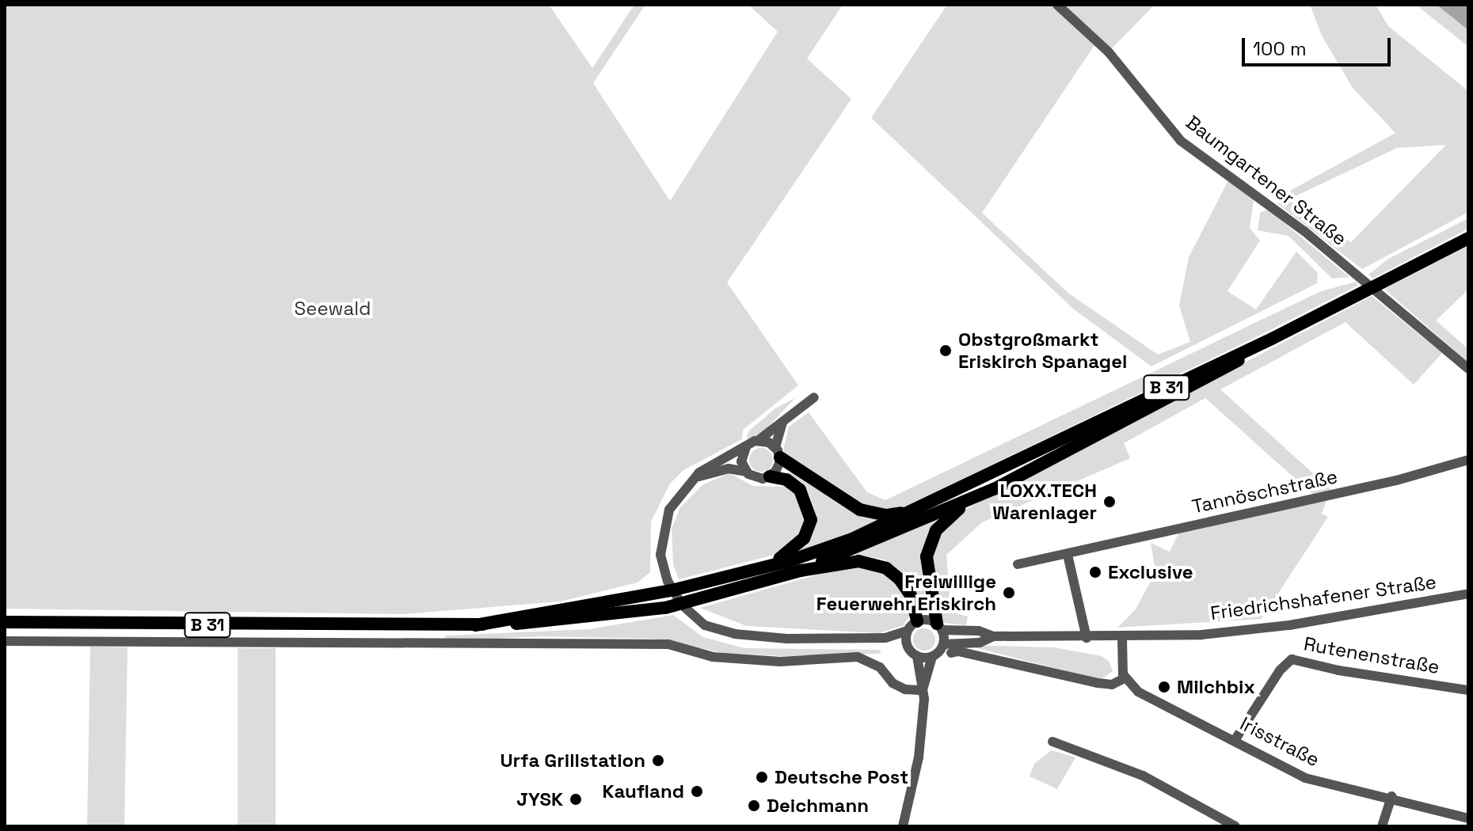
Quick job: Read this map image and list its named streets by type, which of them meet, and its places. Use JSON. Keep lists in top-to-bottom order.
{
  "streets": {
    "main road": ["B 31"],
    "street": [
      "Baumgartener Straße",
      "Tannöschstraße",
      "Friedrichshafener Straße",
      "Rutenenstraße",
      "Irisstraße"
    ]
  },
  "crossings": [
    ["Rutenenstraße", "Irisstraße"]
  ],
  "parks": ["Seewald"],
  "places": [
    "Obstgroßmarkt Eriskirch Spanagel",
    "LOXX.TECH Warenlager",
    "Exclusive",
    "Freiwillige Feuerwehr Eriskirch",
    "Milchbix",
    "Urfa Grillstation",
    "Deutsche Post",
    "Kaufland",
    "JYSK",
    "Deichmann"
  ],
  "scale_bar": "100 m"
}
